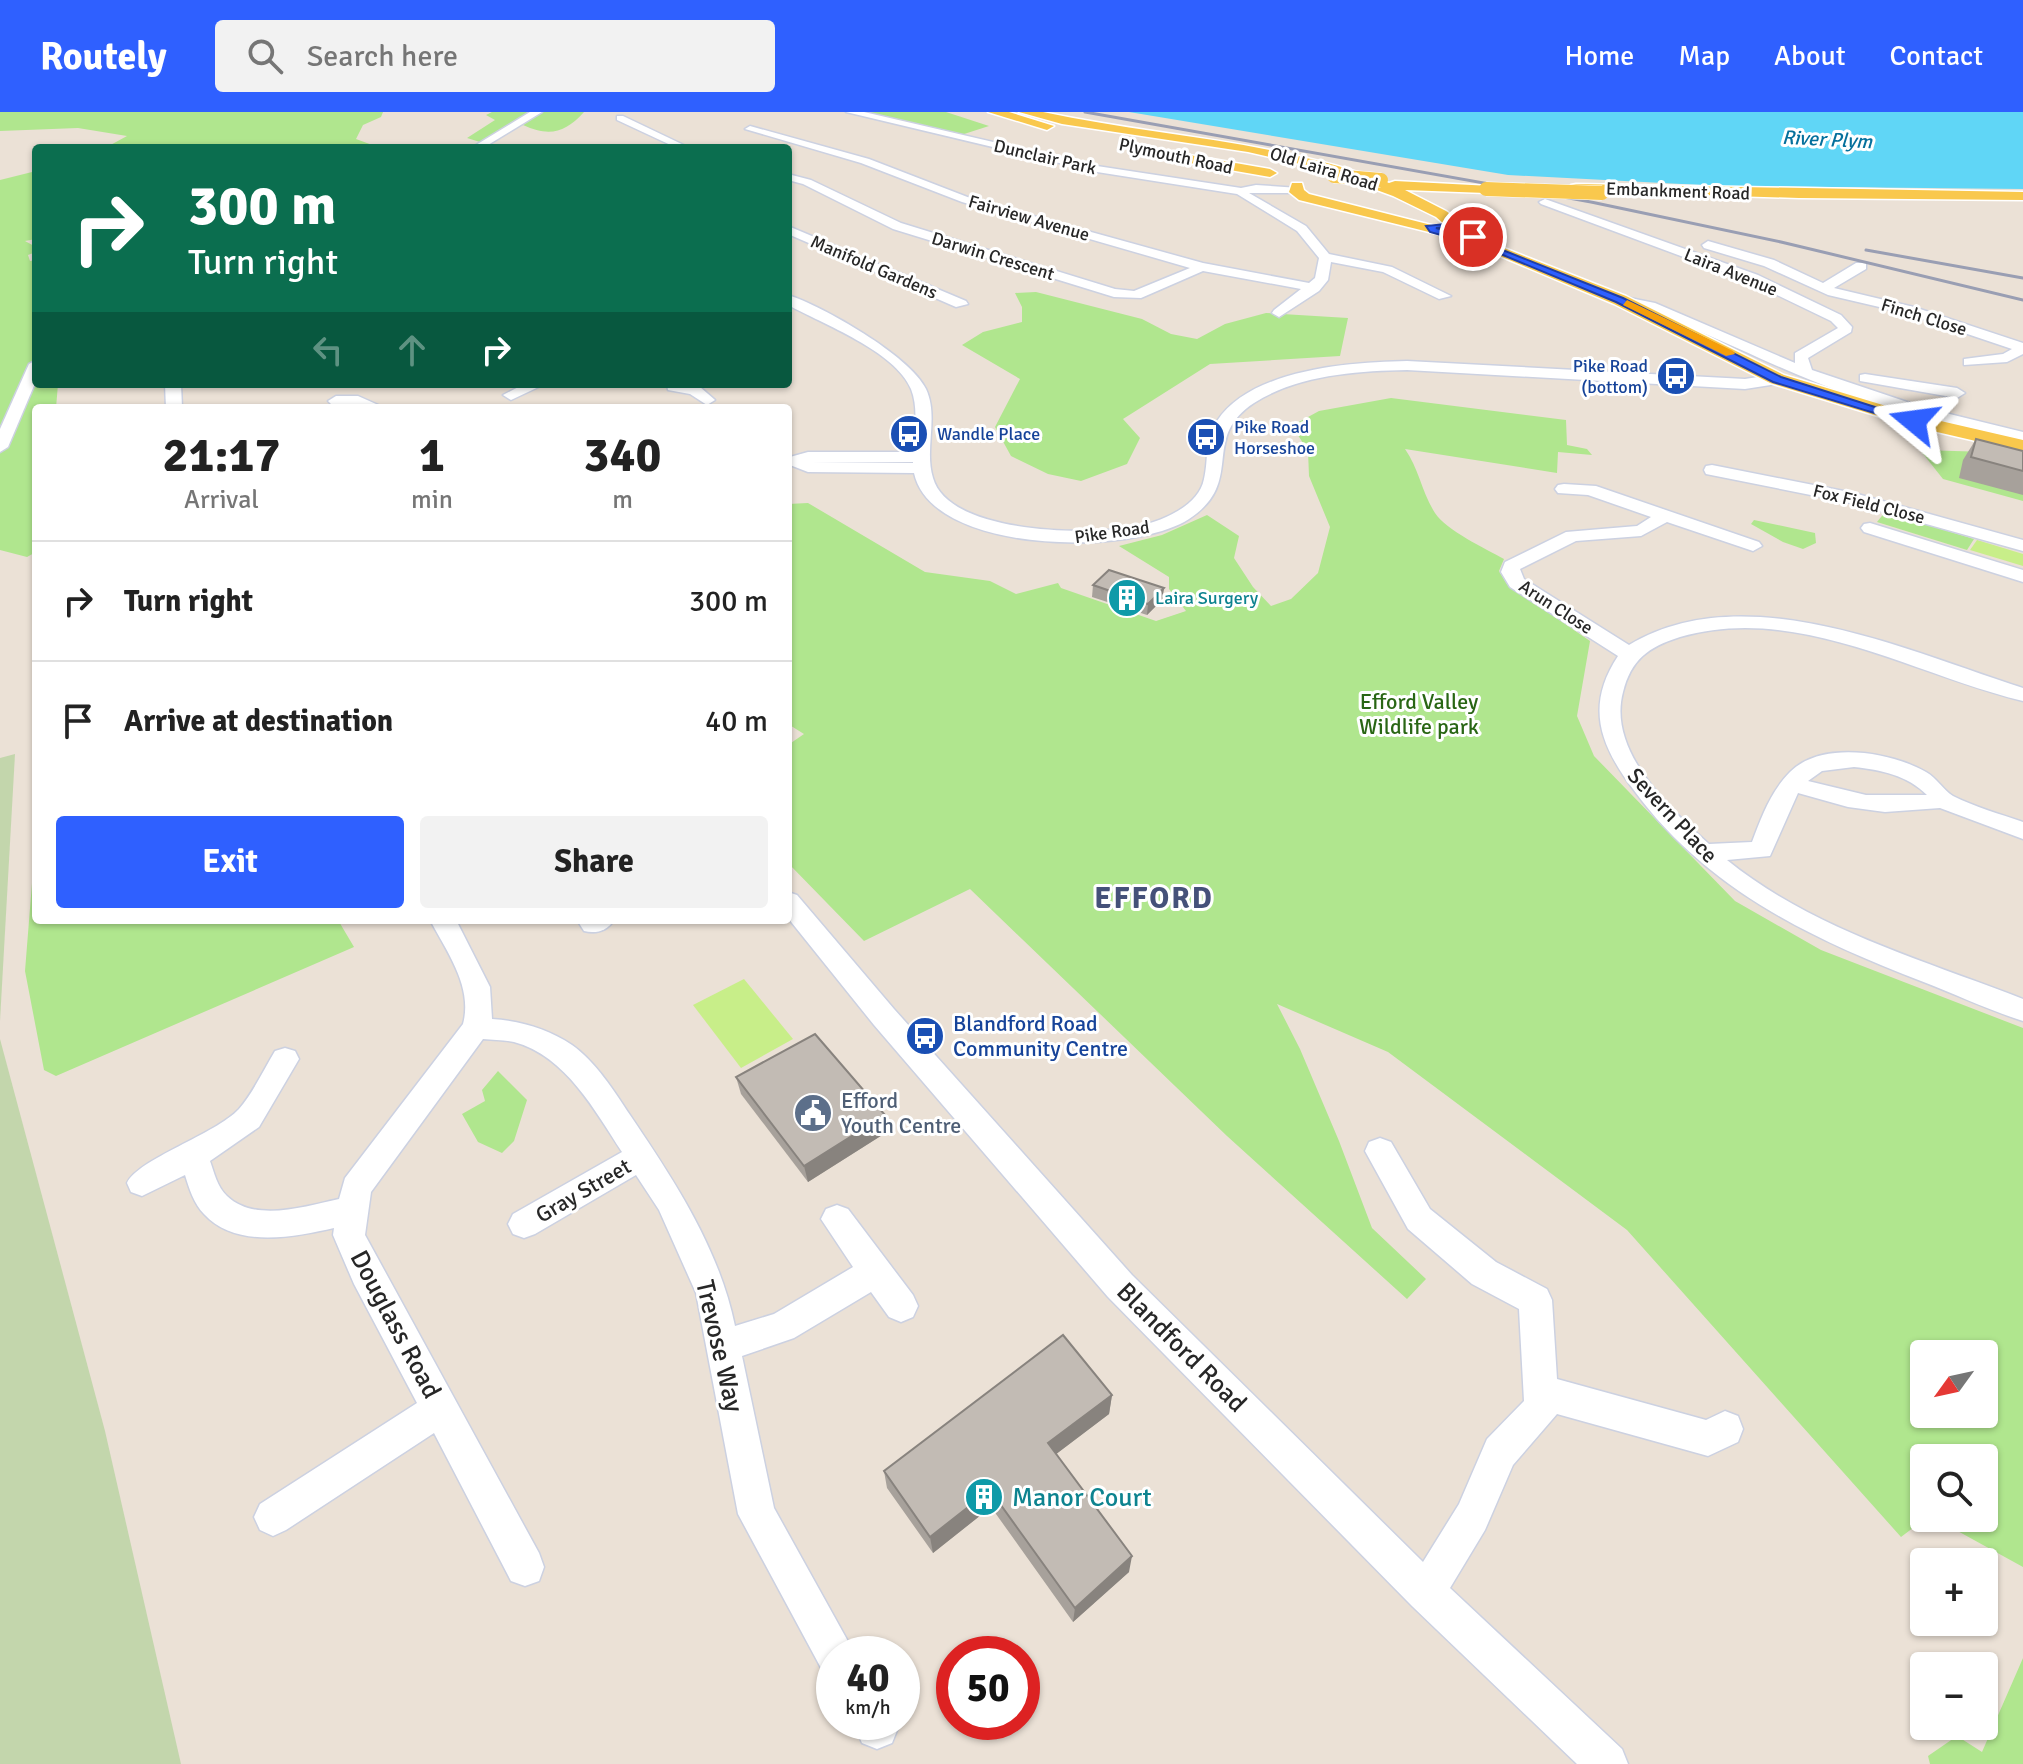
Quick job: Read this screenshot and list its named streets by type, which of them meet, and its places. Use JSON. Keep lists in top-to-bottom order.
{
  "streets": {
    "main road": ["Plymouth Road", "Old Laira Road", "Embankment Road"],
    "street": [
      "Dunclair Park",
      "Fairview Avenue",
      "Darwin Crescent",
      "Manifold Gardens",
      "Laira Avenue",
      "Finch Close",
      "Fox Field Close",
      "Pike Road",
      "Arun Close",
      "Severn Place",
      "Gray Street",
      "Douglass Road",
      "Trevose Way",
      "Blandford Road"
    ]
  },
  "crossings": [
    ["Plymouth Road", "Old Laira Road"],
    ["Plymouth Road", "Embankment Road"],
    ["Old Laira Road", "Laira Avenue"],
    ["Old Laira Road", "Pike Road"],
    ["Fairview Avenue", "Darwin Crescent"],
    ["Arun Close", "Severn Place"],
    ["Gray Street", "Trevose Way"]
  ],
  "districts": ["EFFORD"],
  "water": ["River Plym"],
  "parks": ["Efford Valley Wildlife park"],
  "places": {
    "bus stop": [
      "Pike Road (bottom)",
      "Wandle Place",
      "Pike Road Horseshoe",
      "Blandford Road Community Centre"
    ],
    "building": ["Laira Surgery", "Manor Court"],
    "public building": ["Efford Youth Centre"]
  },
  "north": "bottom left",
  "page": {
    "header": "Routely",
    "search": "Search here",
    "nav": [
      "Home",
      "Map",
      "About",
      "Contact"
    ],
    "turn": ["300 m", "Turn right"],
    "eta": [
      "21:17",
      "Arrival",
      "1",
      "min",
      "340",
      "m"
    ],
    "list": [
      {
        "name": "Turn right",
        "value": "300 m"
      },
      {
        "name": "Arrive at destination",
        "value": "40 m"
      }
    ],
    "buttons": ["Exit", "Share"],
    "map_buttons": ["+", "−"],
    "speed": "40 km/h",
    "limit": "50"
  }
}
